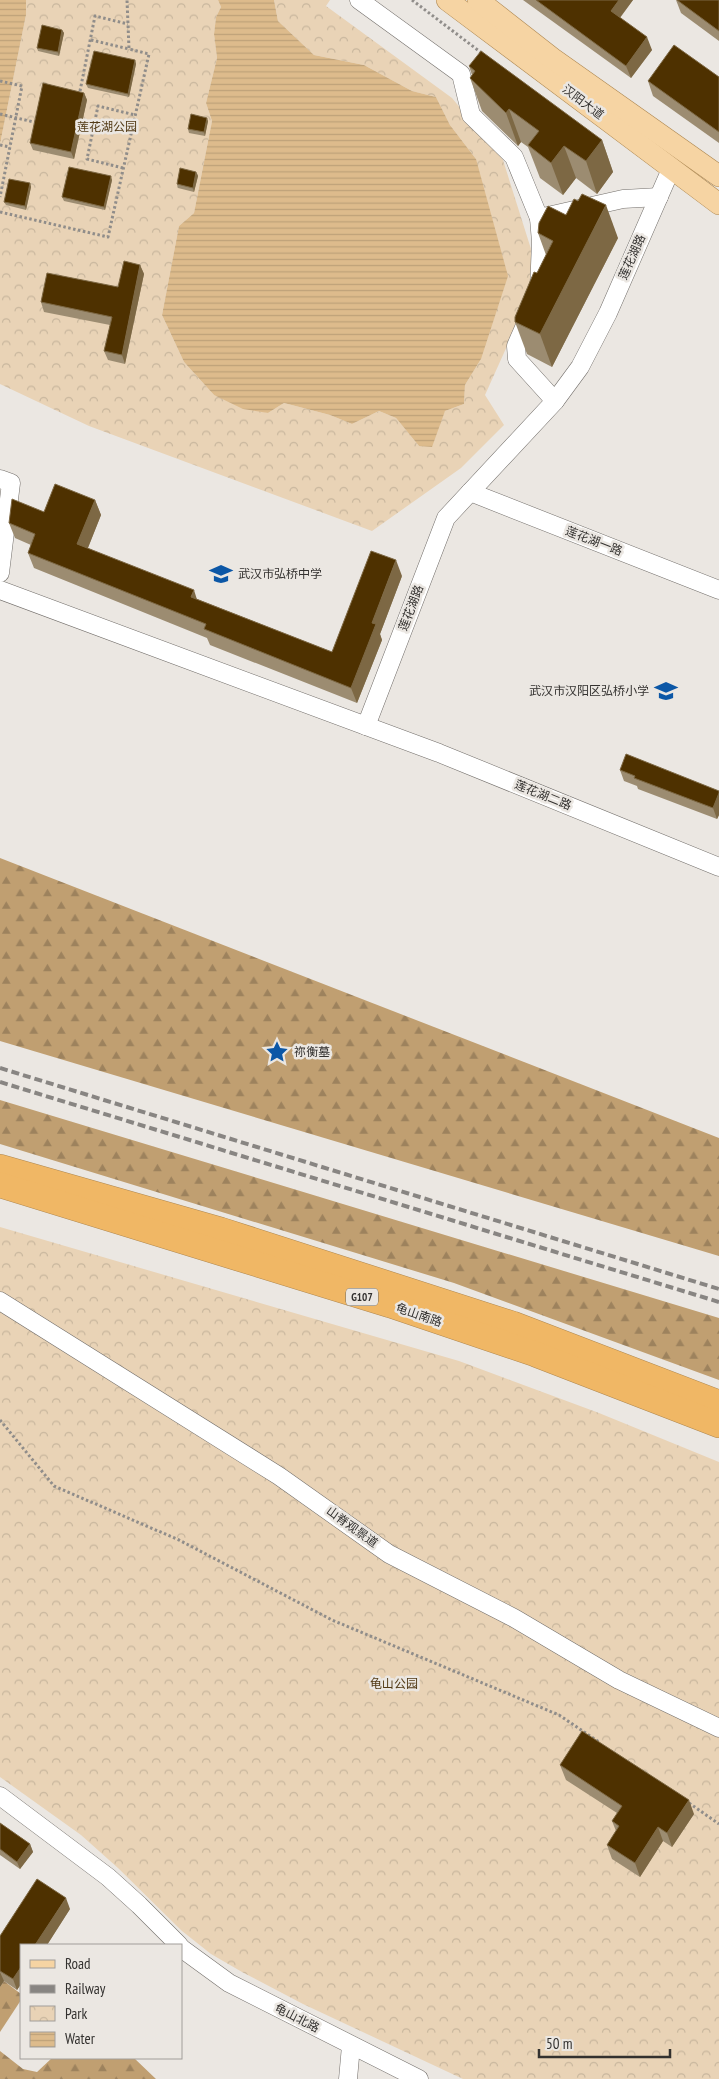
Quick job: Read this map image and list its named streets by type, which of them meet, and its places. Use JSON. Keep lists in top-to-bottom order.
{
  "streets": {
    "highway": ["G107", "龟山南路"],
    "main road": ["汉阳大道"],
    "street": [
      "莲花湖路",
      "莲花湖一路",
      "莲花湖二路",
      "山脊观景道",
      "龟山北路"
    ]
  },
  "crossings": [
    ["汉阳大道", "莲花湖路"],
    ["莲花湖路", "莲花湖一路"],
    ["莲花湖路", "莲花湖二路"]
  ],
  "parks": ["莲花湖公园", "龟山公园"],
  "places": {
    "school or university": ["武汉市弘桥中学", "武汉市汉阳区弘桥小学"],
    "place": ["祢衡墓"]
  },
  "legend": [
    "Road",
    "Railway",
    "Park",
    "Water"
  ],
  "scale_bar": "50 m"
}
